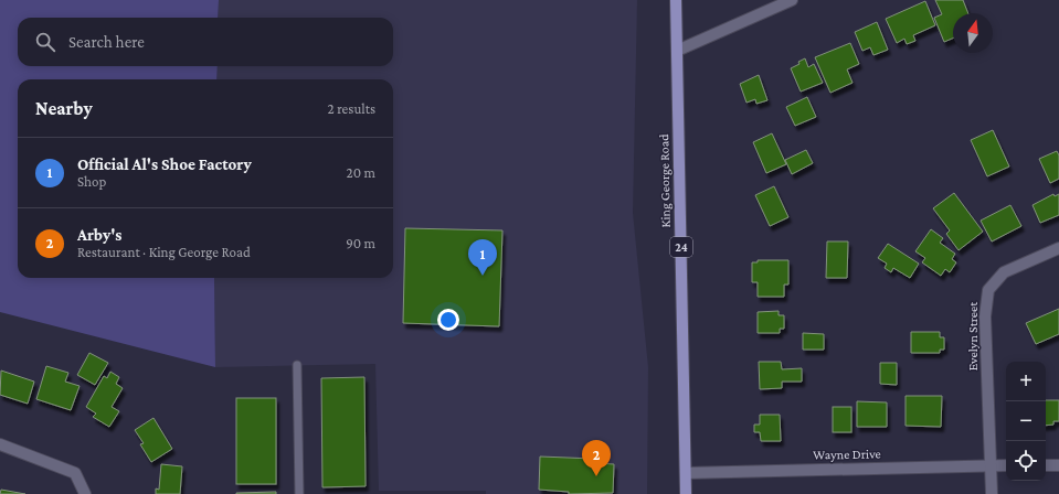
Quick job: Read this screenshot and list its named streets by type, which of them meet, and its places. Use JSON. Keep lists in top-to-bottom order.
{
  "streets": {
    "main road": ["King George Road", "24"],
    "street": ["Evelyn Street", "Wayne Drive"]
  },
  "crossings": [
    ["King George Road", "Wayne Drive"],
    ["Evelyn Street", "Wayne Drive"]
  ],
  "north": "top",
  "page": {
    "search": "Search here",
    "heading": ["Nearby", "2 results"],
    "list": [
      {
        "mark": "1",
        "name": "Official Al's Shoe Factory",
        "note": "Shop",
        "value": "20 m"
      },
      {
        "mark": "2",
        "name": "Arby's",
        "note": "Restaurant · King George Road",
        "value": "90 m"
      }
    ],
    "pins": ["1", "2"],
    "map_buttons": ["+", "−"]
  }
}
